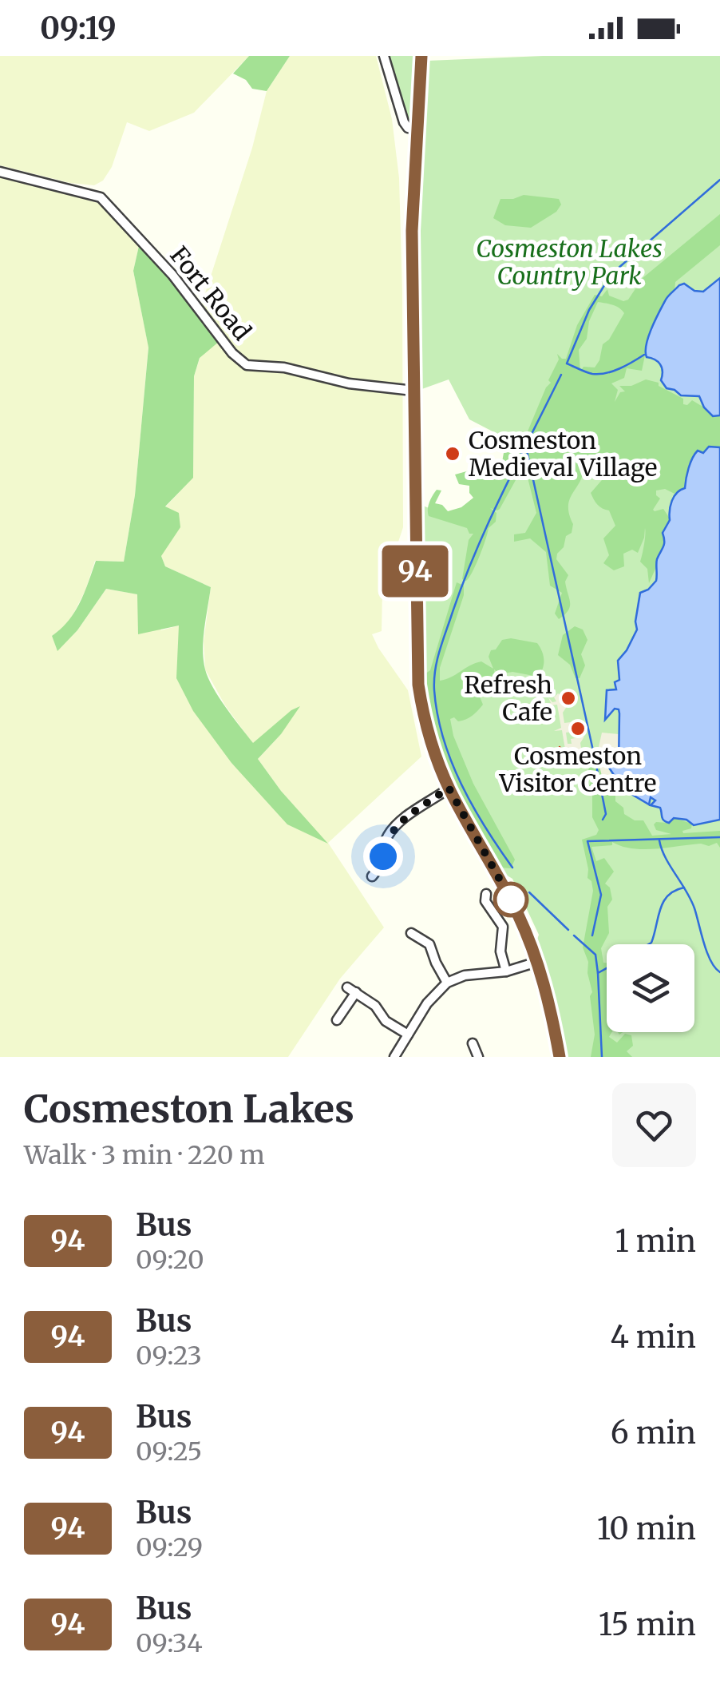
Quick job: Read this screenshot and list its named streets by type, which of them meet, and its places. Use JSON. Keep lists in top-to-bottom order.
{
  "streets": {
    "street": ["Fort Road"]
  },
  "parks": ["Cosmeston Lakes Country Park"],
  "places": ["Cosmeston Medieval Village", "Refresh Cafe", "Cosmeston Visitor Centre"],
  "lines": ["bus line 94"],
  "page": {
    "status": "09:19",
    "on_map": "94",
    "heading": ["Cosmeston Lakes", "Walk · 3 min · 220 m"],
    "list": [
      {
        "mark": "94",
        "name": "Bus",
        "note": "09:20",
        "value": "1 min"
      },
      {
        "mark": "94",
        "name": "Bus",
        "note": "09:23",
        "value": "4 min"
      },
      {
        "mark": "94",
        "name": "Bus",
        "note": "09:25",
        "value": "6 min"
      },
      {
        "mark": "94",
        "name": "Bus",
        "note": "09:29",
        "value": "10 min"
      },
      {
        "mark": "94",
        "name": "Bus",
        "note": "09:34",
        "value": "15 min"
      }
    ]
  }
}
